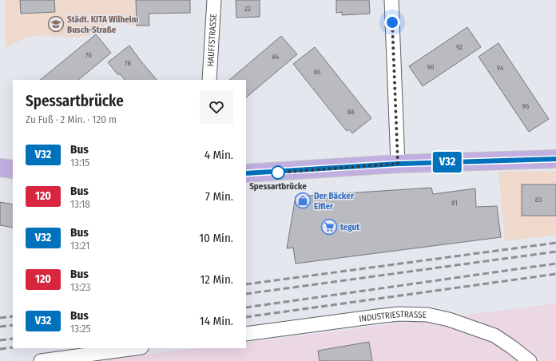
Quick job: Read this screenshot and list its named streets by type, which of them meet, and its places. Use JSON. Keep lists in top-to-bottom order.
{
  "streets": {
    "street": ["HAUFFSTRASSE", "INDUSTRIESTRASSE"]
  },
  "places": {
    "school or university": ["Städt. KITA Wilhelm Busch-Straße"],
    "other": ["Spessartbrücke"],
    "shop": ["Der Bäcker Eifler"],
    "supermarket": ["tegut"]
  },
  "lines": ["bus line V32"],
  "house_numbers": [
    "22",
    "92",
    "76",
    "84",
    "78",
    "90",
    "94",
    "86",
    "96",
    "88",
    "83",
    "81"
  ],
  "page": {
    "on_map": "V32",
    "heading": ["Spessartbrücke", "Zu Fuß · 2 Min. · 120 m"],
    "list": [
      {
        "mark": "V32",
        "name": "Bus",
        "note": "13:15",
        "value": "4 Min."
      },
      {
        "mark": "120",
        "name": "Bus",
        "note": "13:18",
        "value": "7 Min."
      },
      {
        "mark": "V32",
        "name": "Bus",
        "note": "13:21",
        "value": "10 Min."
      },
      {
        "mark": "120",
        "name": "Bus",
        "note": "13:23",
        "value": "12 Min."
      },
      {
        "mark": "V32",
        "name": "Bus",
        "note": "13:25",
        "value": "14 Min."
      }
    ]
  }
}
